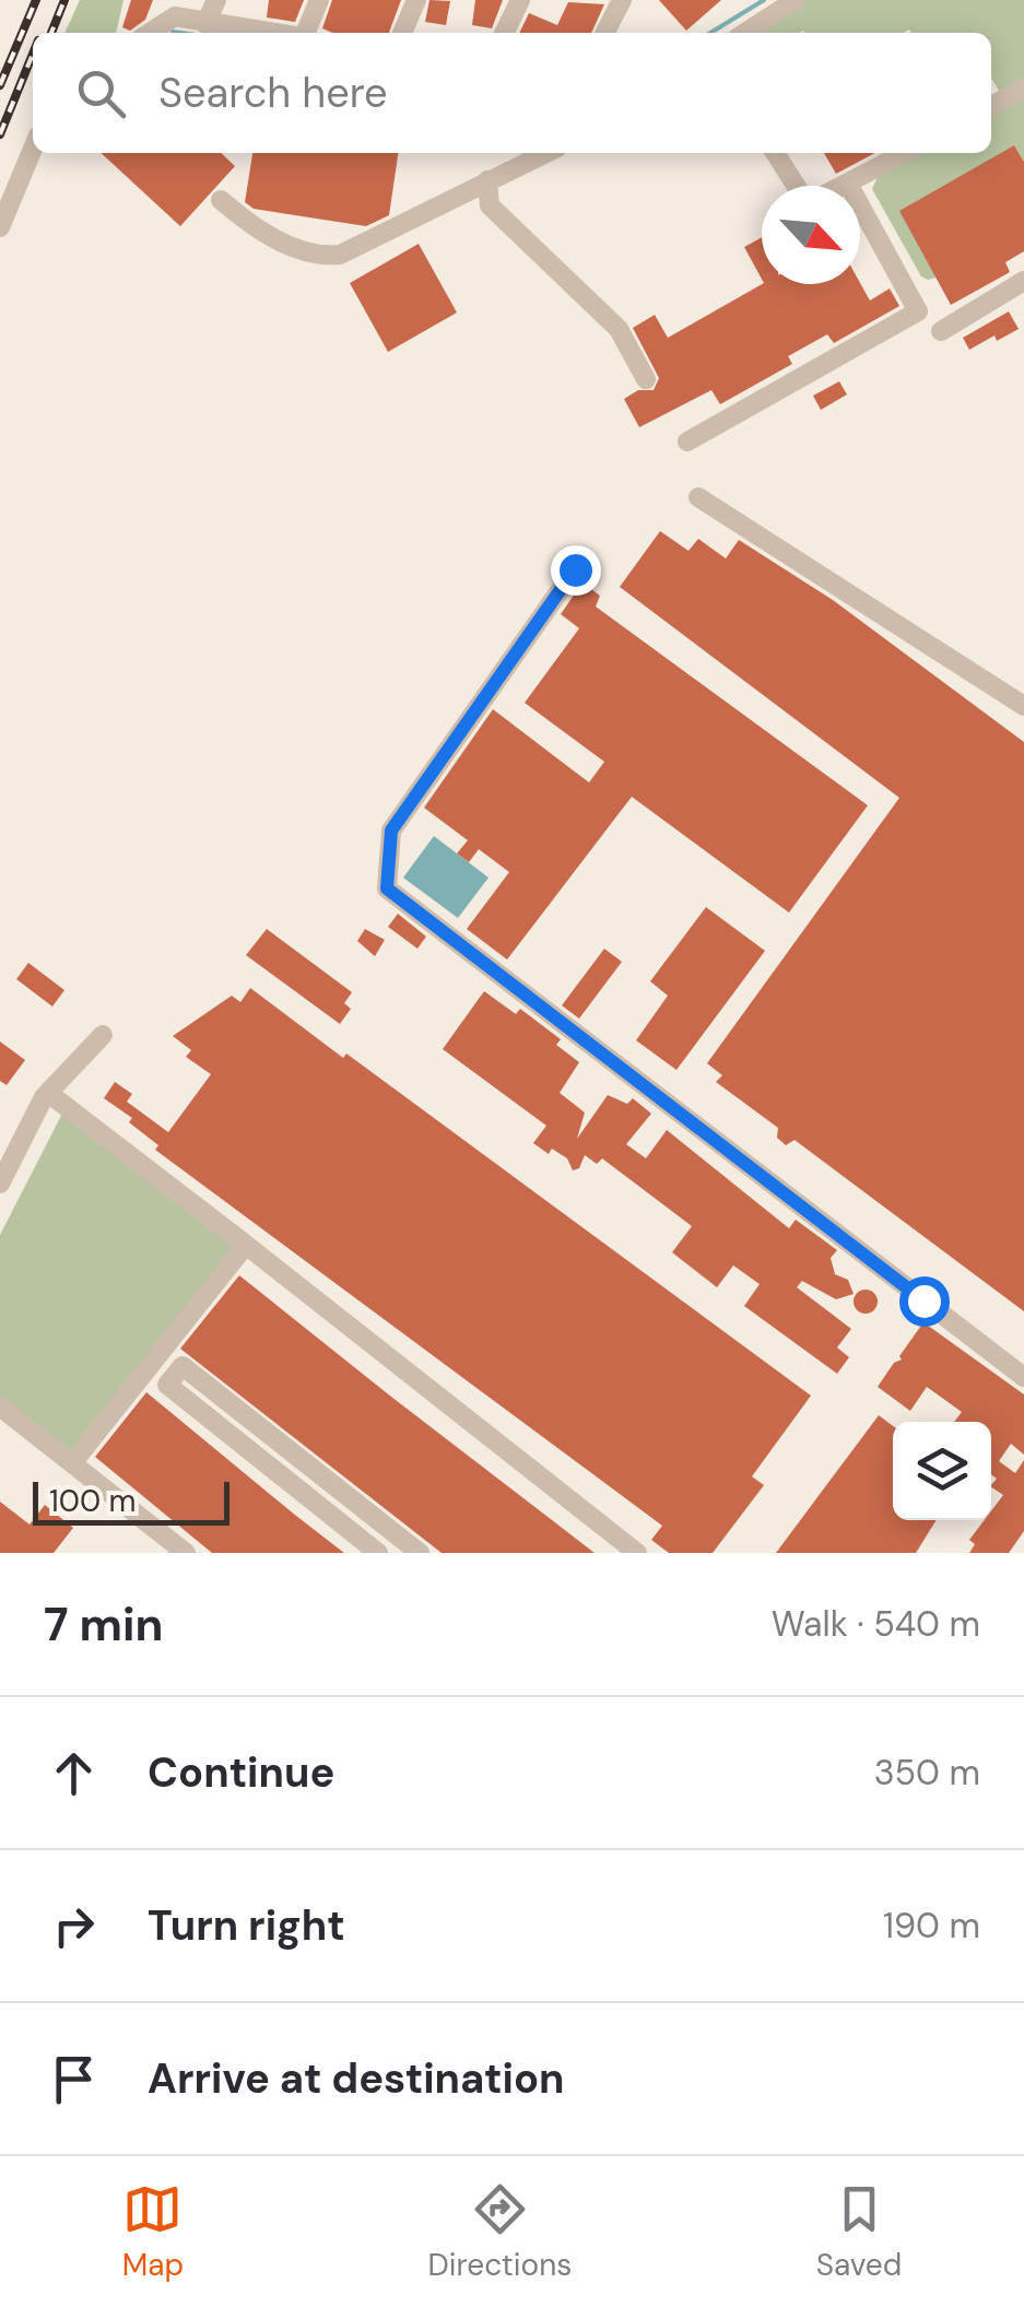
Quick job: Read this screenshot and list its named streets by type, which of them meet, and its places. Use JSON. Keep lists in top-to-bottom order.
{
  "scale_bar": "100 m",
  "north": "bottom right",
  "page": {
    "search": "Search here",
    "scale": "100 m",
    "heading": ["7 min", "Walk · 540 m"],
    "list": [
      ["Continue", "350 m"],
      ["Turn right", "190 m"],
      "Arrive at destination"
    ],
    "nav": ["Map", "Directions", "Saved"]
  }
}
